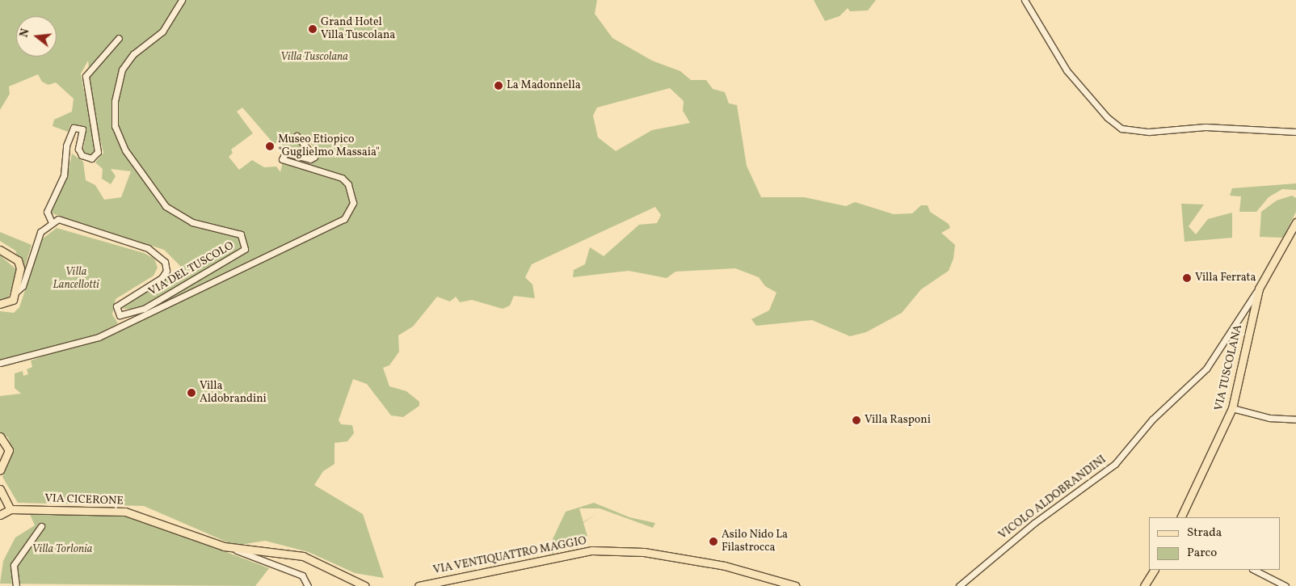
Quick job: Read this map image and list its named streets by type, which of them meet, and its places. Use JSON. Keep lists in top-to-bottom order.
{
  "streets": {
    "main road": ["VIA TUSCOLANA", "VIA CICERONE", "VIA VENTIQUATTRO MAGGIO"],
    "street": ["VIA DEL TUSCOLO", "VICOLO ALDOBRANDINI"]
  },
  "crossings": [
    ["VIA TUSCOLANA", "VICOLO ALDOBRANDINI"]
  ],
  "parks": ["Villa Tuscolana", "Villa Lancellotti", "Villa Torlonia"],
  "places": [
    "Grand Hotel Villa Tuscolana",
    "La Madonnella",
    "Museo Etiopico \"Guglielmo Massaia\"",
    "Villa Ferrata",
    "Villa Aldobrandini",
    "Villa Rasponi",
    "Asilo Nido La Filastrocca"
  ],
  "legend": ["Strada", "Parco"],
  "north": "left"
}
